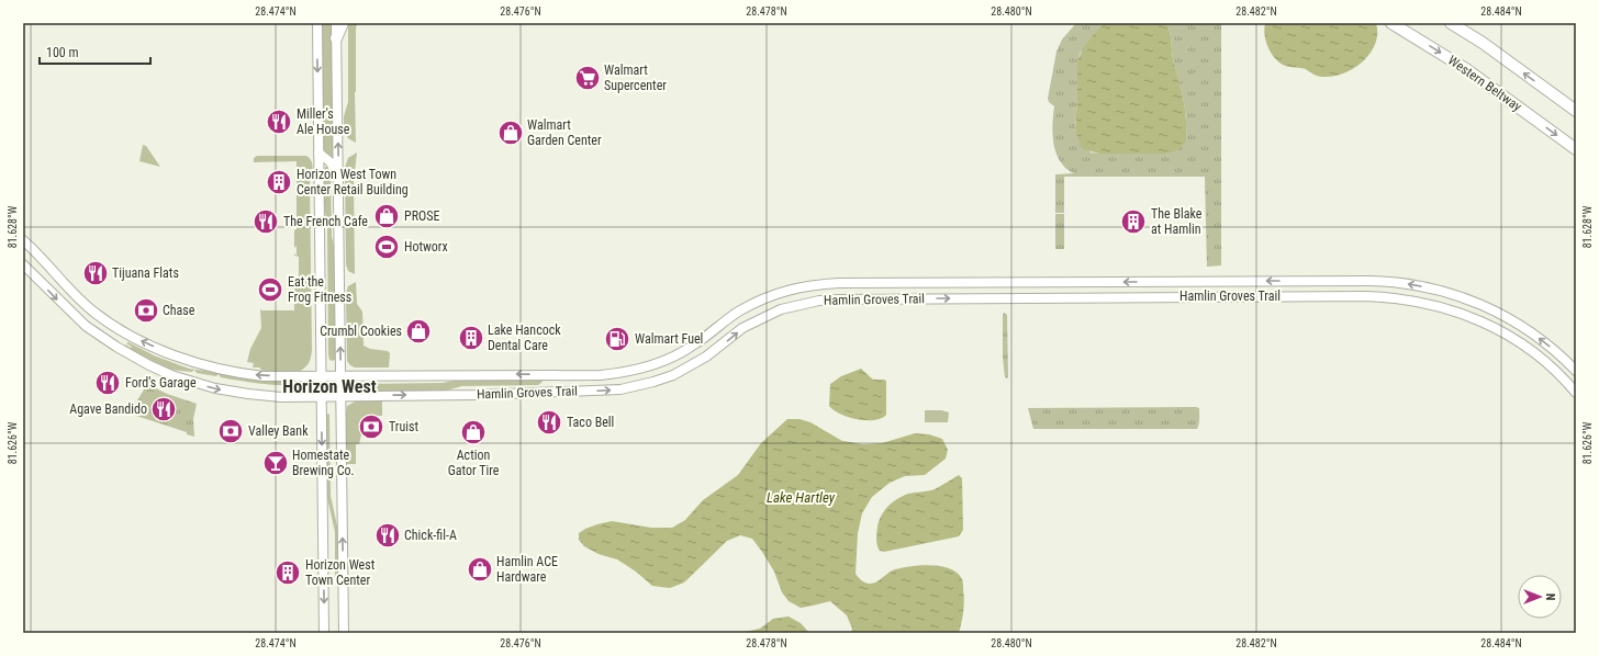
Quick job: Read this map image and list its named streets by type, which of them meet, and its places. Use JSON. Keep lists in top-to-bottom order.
{
  "streets": {
    "highway": ["Western Beltway"],
    "street": ["Hamlin Groves Trail"]
  },
  "districts": ["Horizon West"],
  "water": ["Lake Hartley"],
  "places": {
    "supermarket": ["Walmart Supercenter"],
    "restaurant": [
      "Miller's Ale House",
      "The French Cafe",
      "Tijuana Flats",
      "Ford's Garage",
      "Agave Bandido",
      "Taco Bell",
      "Chick-fil-A"
    ],
    "shop": [
      "Walmart Garden Center",
      "PROSE",
      "Crumbl Cookies",
      "Action Gator Tire",
      "Hamlin ACE Hardware"
    ],
    "building": [
      "Horizon West Town Center Retail Building",
      "The Blake at Hamlin",
      "Lake Hancock Dental Care",
      "Horizon West Town Center"
    ],
    "sports": ["Hotworx", "Eat the Frog Fitness"],
    "bank": ["Chase", "Truist", "Valley Bank"],
    "fuel station": ["Walmart Fuel"],
    "bar": ["Homestate Brewing Co."]
  },
  "scale_bar": "100 m",
  "north": "right",
  "coordinates": [
    "28.474°N",
    "28.476°N",
    "28.478°N",
    "28.480°N",
    "28.482°N",
    "28.484°N",
    "81.628°W",
    "81.626°W"
  ]
}
